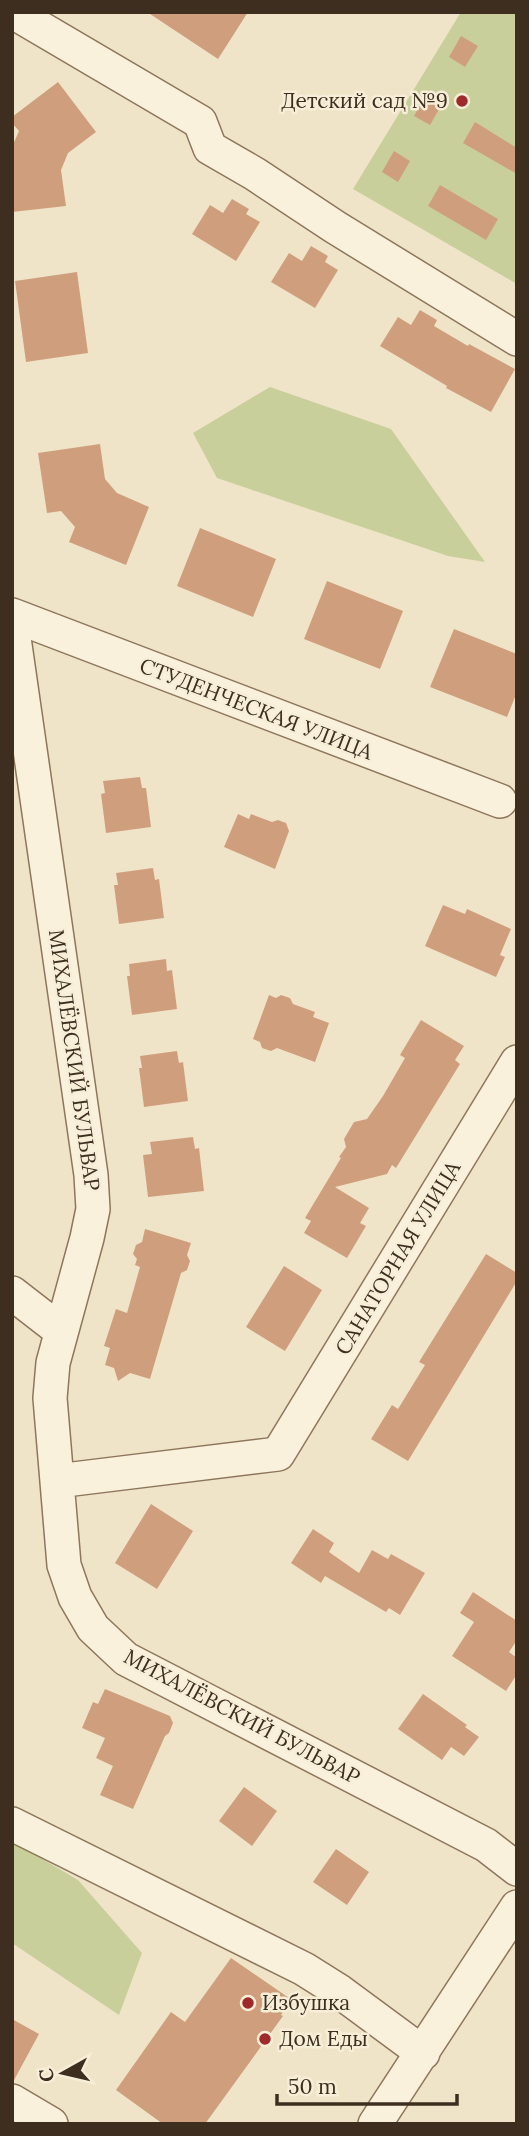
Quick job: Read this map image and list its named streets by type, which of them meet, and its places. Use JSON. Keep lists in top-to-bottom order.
{
  "streets": {
    "street": ["СТУДЕНЧЕСКАЯ УЛИЦА", "МИХАЛЁВСКИЙ БУЛЬВАР", "САНАТОРНАЯ УЛИЦА"]
  },
  "crossings": [
    ["МИХАЛЁВСКИЙ БУЛЬВАР", "САНАТОРНАЯ УЛИЦА"]
  ],
  "places": ["Детский сад №9", "Избушка", "Дом Еды"],
  "scale_bar": "50 m",
  "north": "left"
}
